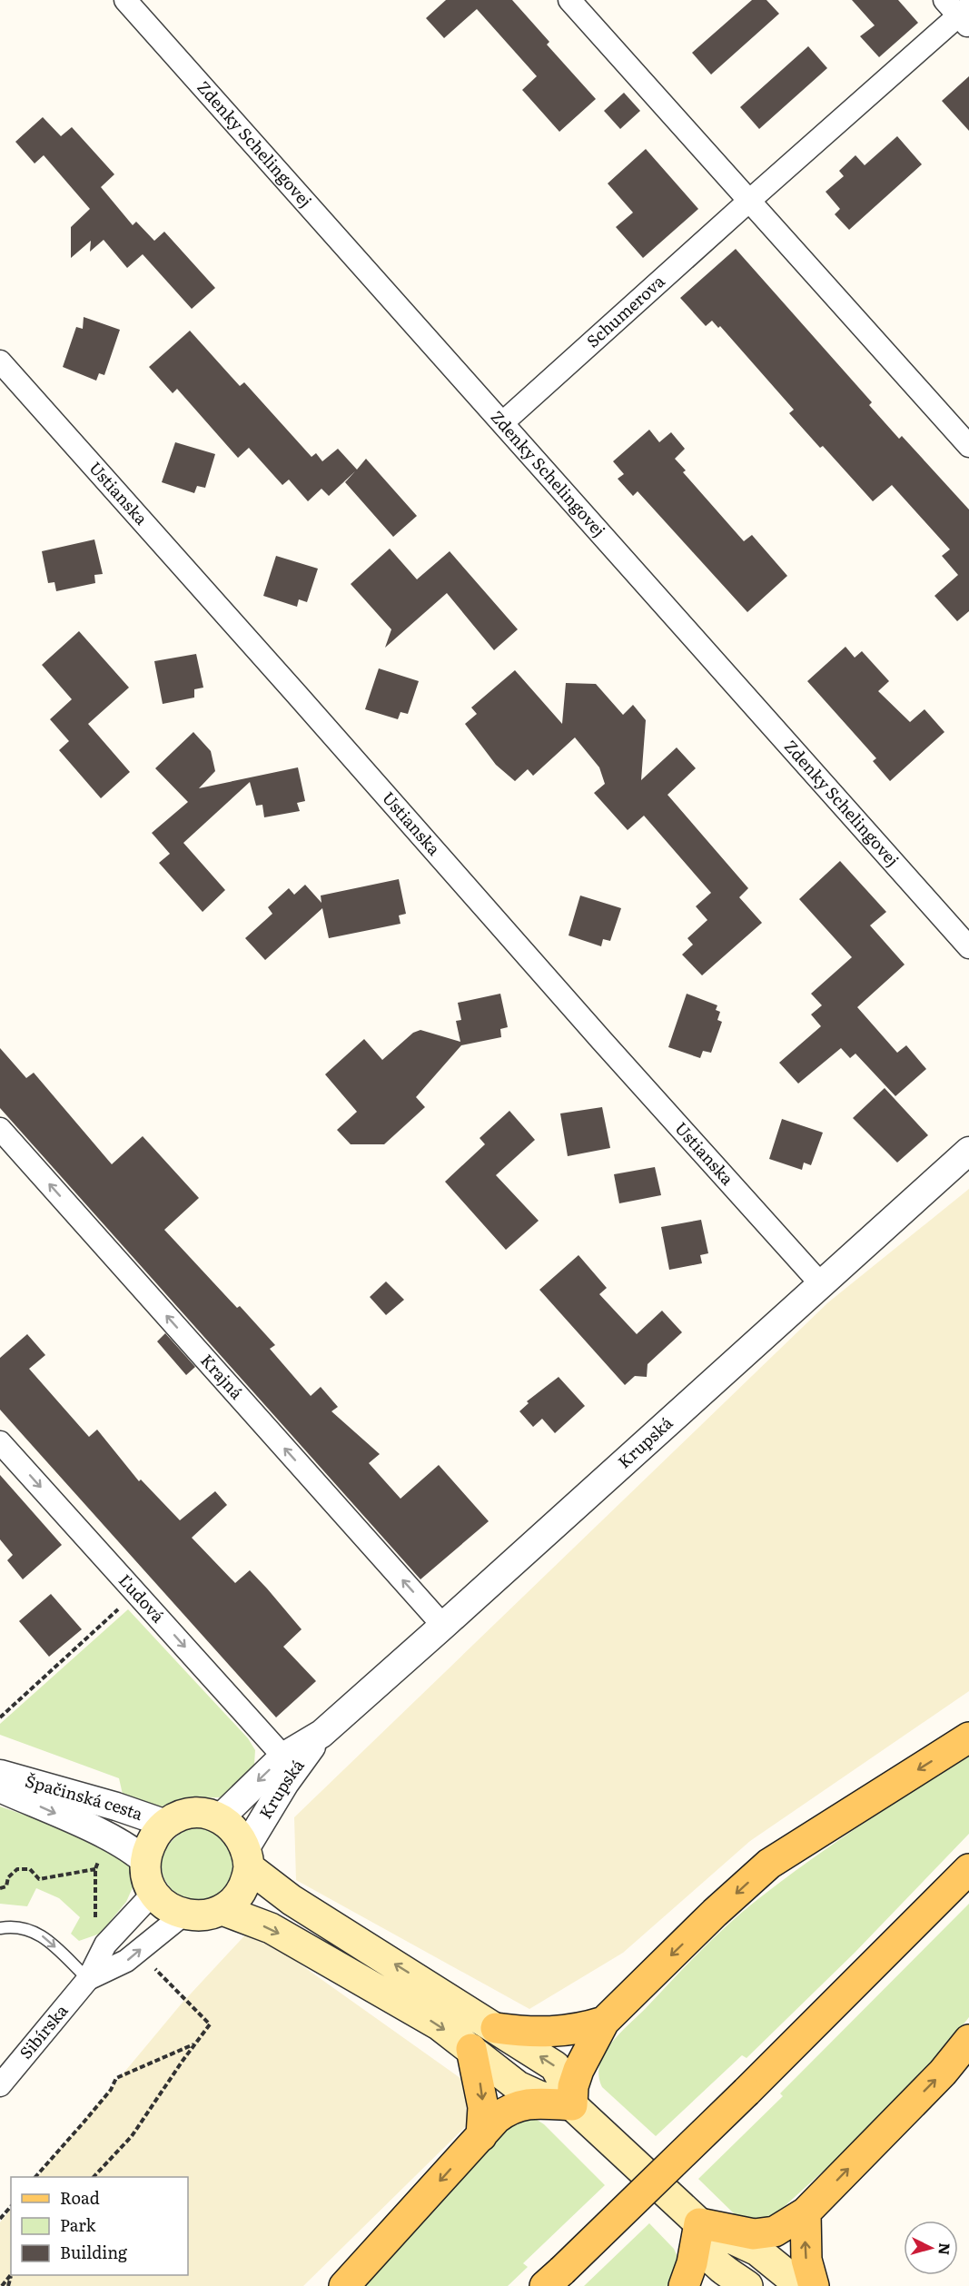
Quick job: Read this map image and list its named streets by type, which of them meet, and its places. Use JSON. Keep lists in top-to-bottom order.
{
  "streets": {
    "street": [
      "Zdenky Schelingovej",
      "Schumerova",
      "Ustianska",
      "Krajná",
      "Krupská",
      "Ľudová",
      "Špačinská cesta",
      "Sibírska"
    ]
  },
  "crossings": [
    ["Zdenky Schelingovej", "Schumerova"],
    ["Ustianska", "Krupská"],
    ["Krajná", "Krupská"],
    ["Krupská", "Ľudová"],
    ["Krupská", "Špačinská cesta"],
    ["Krupská", "Sibírska"],
    ["Špačinská cesta", "Sibírska"]
  ],
  "one_way": ["Krajná", "Ľudová"],
  "legend": ["Road", "Park", "Building"],
  "north": "right"
}
